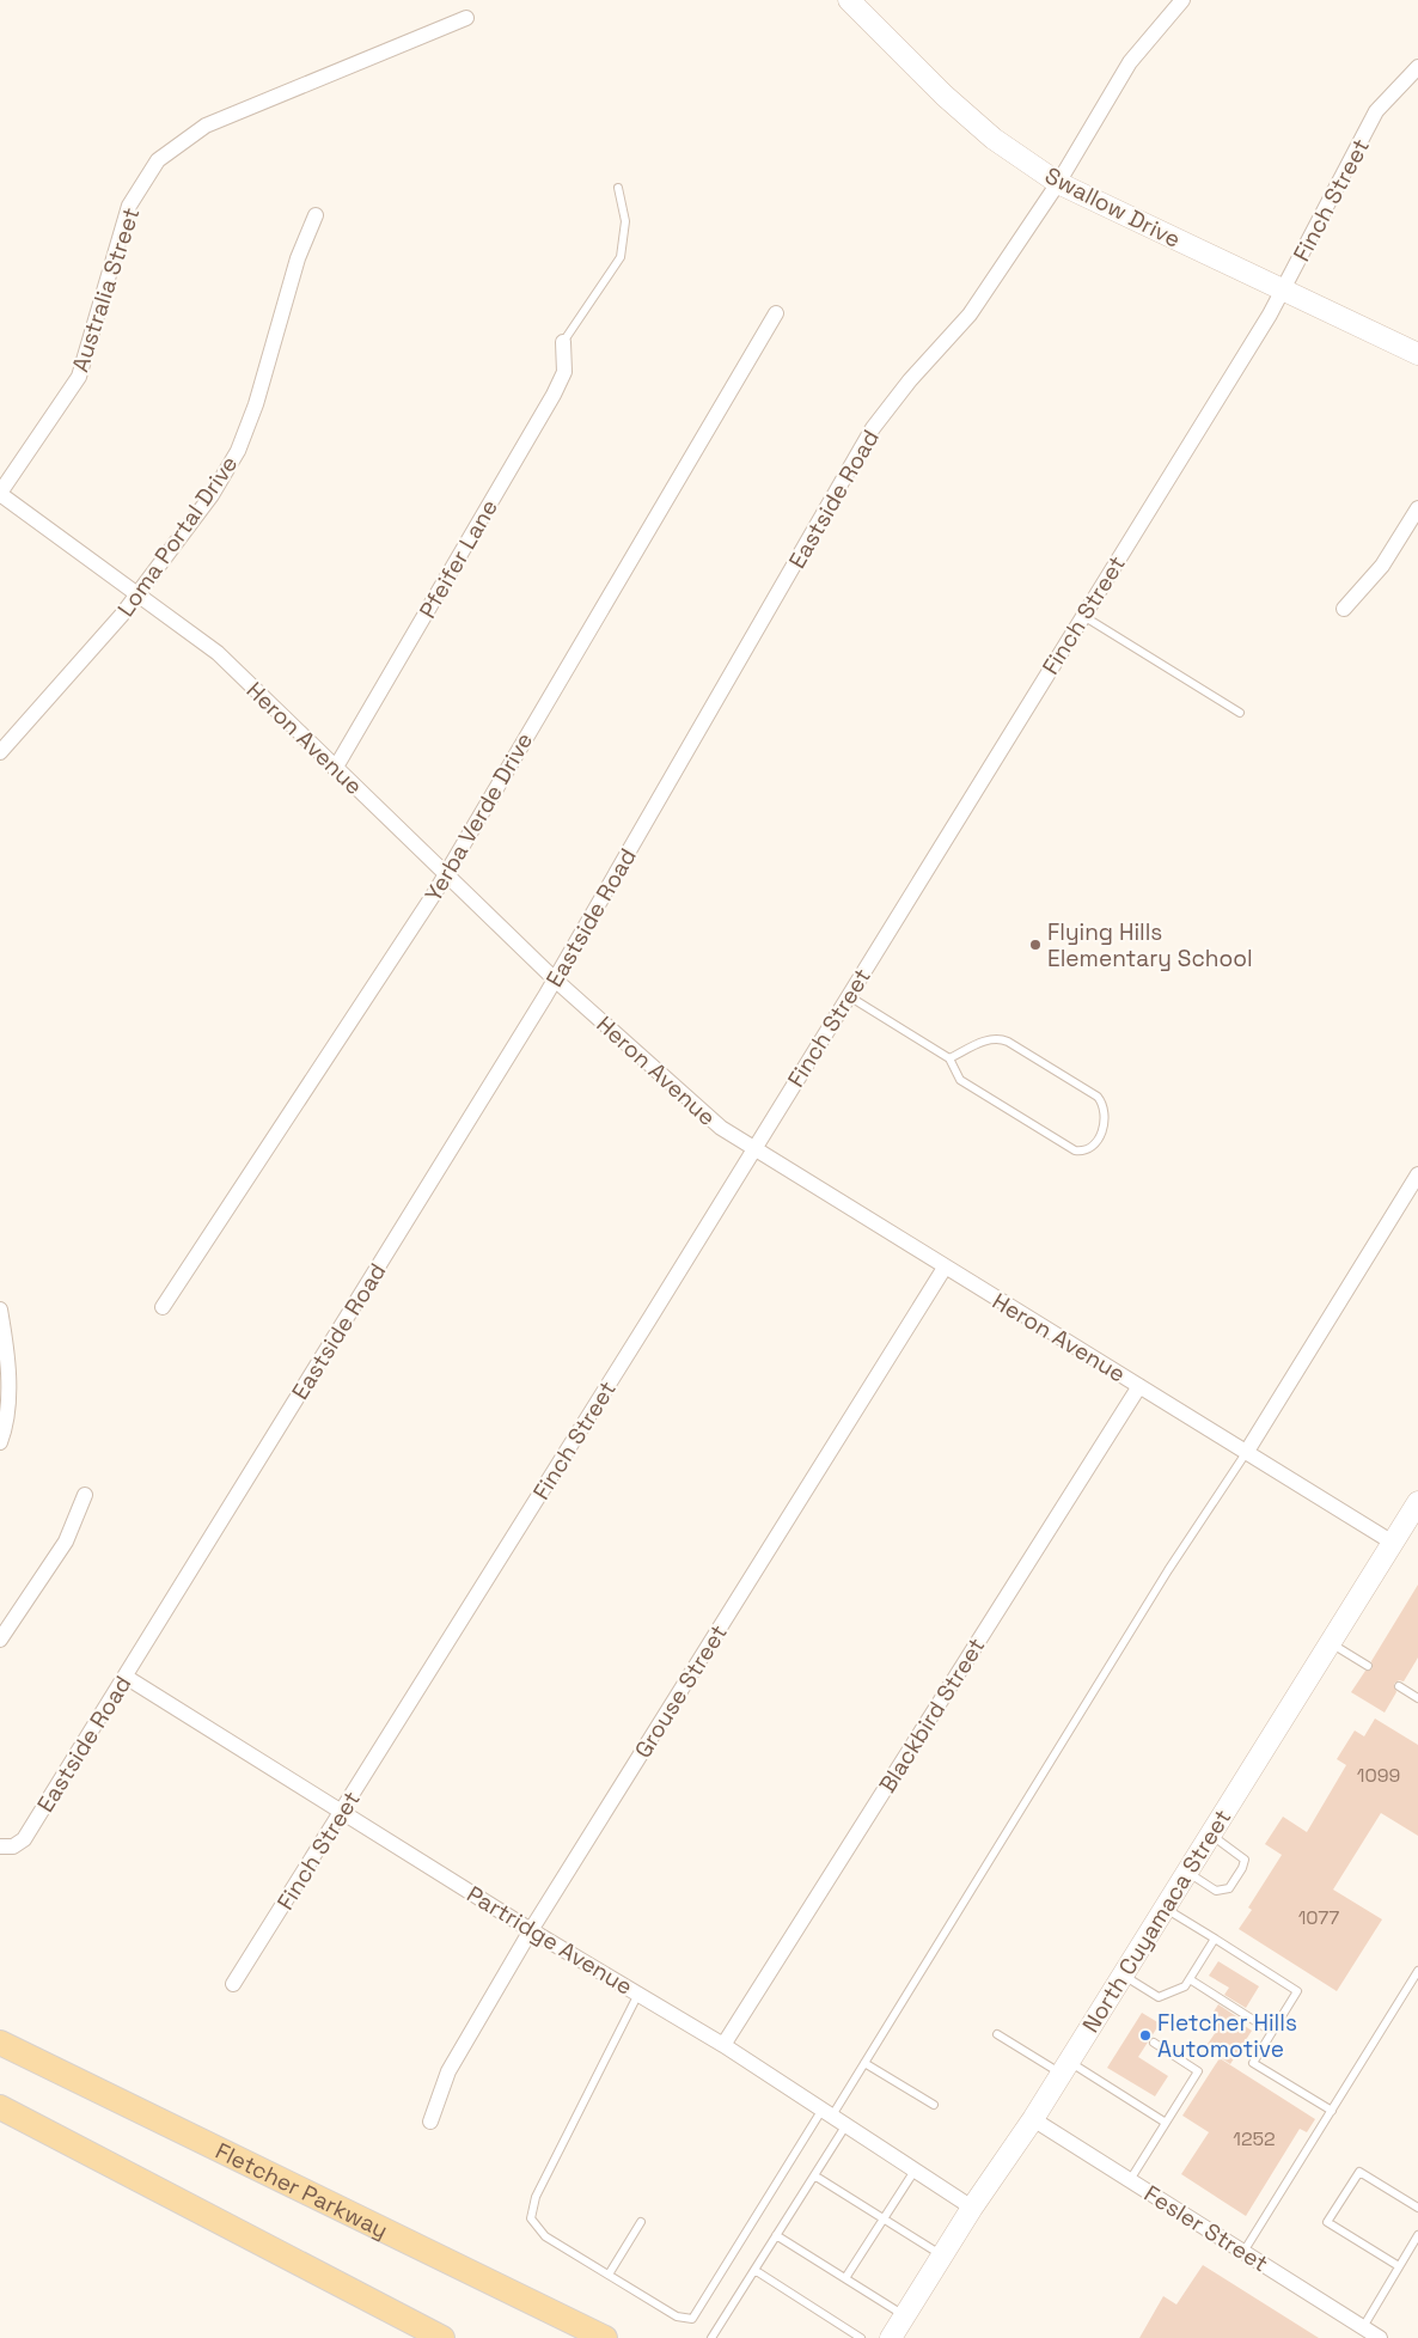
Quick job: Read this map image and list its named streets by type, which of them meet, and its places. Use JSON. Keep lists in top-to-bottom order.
{
  "streets": {
    "main road": ["Swallow Drive", "North Cuyamaca Street", "Fletcher Parkway"],
    "street": [
      "Finch Street",
      "Australia Street",
      "Eastside Road",
      "Loma Portal Drive",
      "Pfeifer Lane",
      "Heron Avenue",
      "Yerba Verde Drive",
      "Grouse Street",
      "Blackbird Street",
      "Partridge Avenue",
      "Fesler Street"
    ]
  },
  "crossings": [
    ["Finch Street", "Swallow Drive"],
    ["Finch Street", "Heron Avenue"],
    ["Finch Street", "Partridge Avenue"],
    ["Swallow Drive", "Eastside Road"],
    ["Australia Street", "Heron Avenue"],
    ["Eastside Road", "Heron Avenue"],
    ["Eastside Road", "Partridge Avenue"],
    ["Loma Portal Drive", "Heron Avenue"],
    ["Pfeifer Lane", "Heron Avenue"],
    ["Heron Avenue", "Yerba Verde Drive"],
    ["Heron Avenue", "Grouse Street"],
    ["Heron Avenue", "Blackbird Street"],
    ["Heron Avenue", "North Cuyamaca Street"],
    ["Grouse Street", "Partridge Avenue"],
    ["Blackbird Street", "Partridge Avenue"],
    ["North Cuyamaca Street", "Partridge Avenue"],
    ["North Cuyamaca Street", "Fesler Street"]
  ],
  "places": ["Flying Hills Elementary School", "Fletcher Hills Automotive"],
  "house_numbers": ["1099", "1077", "1252"]
}
